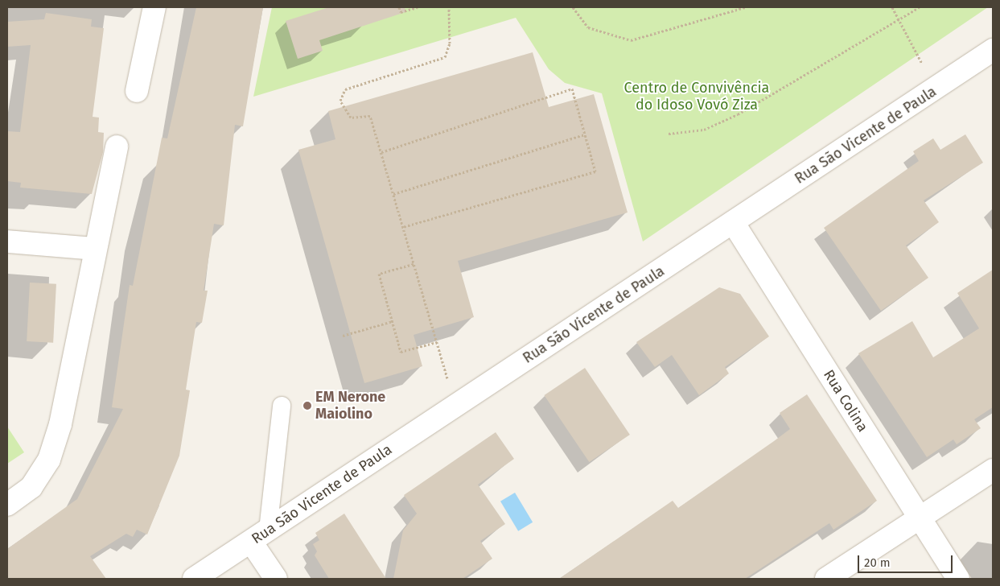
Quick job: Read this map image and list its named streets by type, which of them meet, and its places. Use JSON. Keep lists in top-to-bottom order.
{
  "streets": {
    "street": ["Rua São Vicente de Paula", "Rua Colina"]
  },
  "crossings": [
    ["Rua São Vicente de Paula", "Rua Colina"]
  ],
  "parks": ["Centro de Convivência do Idoso Vovó Ziza"],
  "places": ["EM Nerone Maiolino"],
  "scale_bar": "20 m"
}
